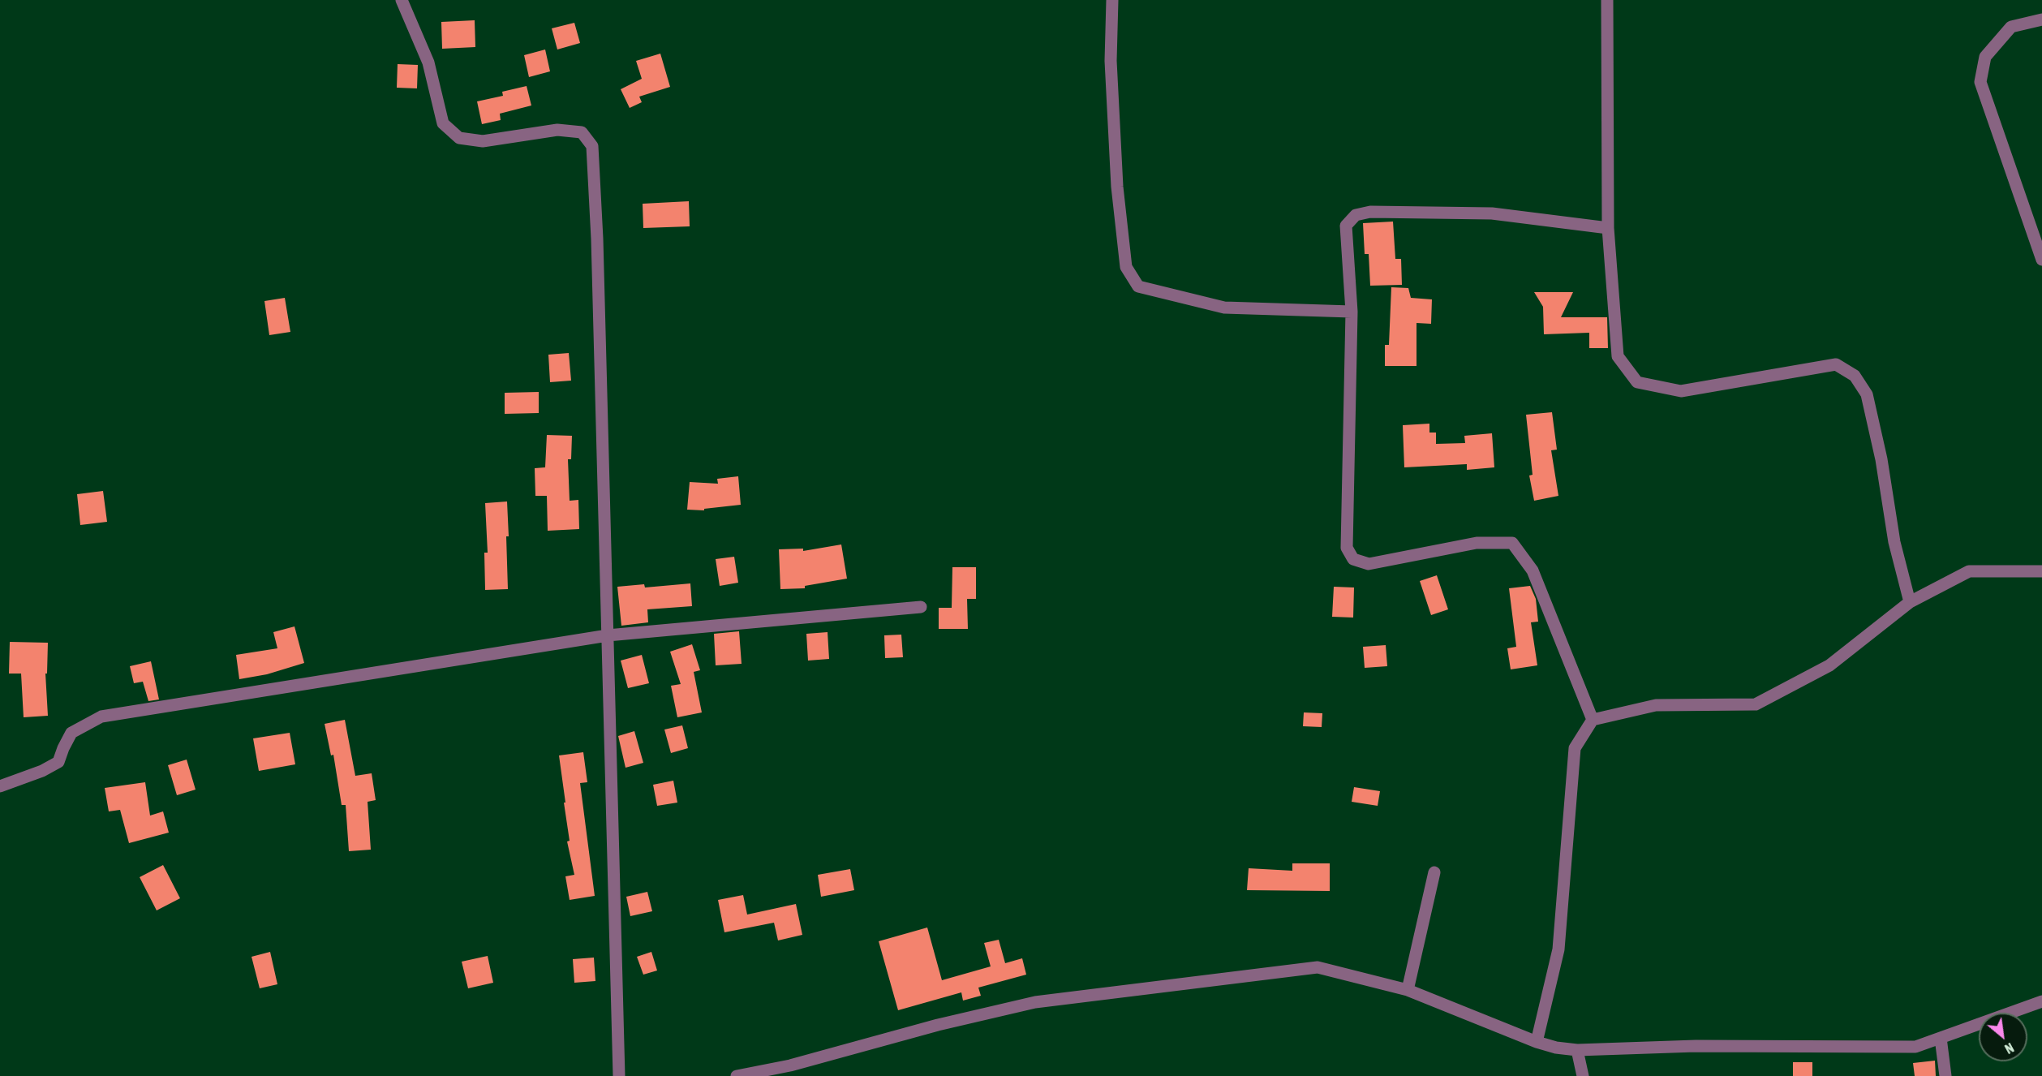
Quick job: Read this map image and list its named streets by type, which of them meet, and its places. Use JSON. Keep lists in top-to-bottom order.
{
  "north": "bottom right"
}
